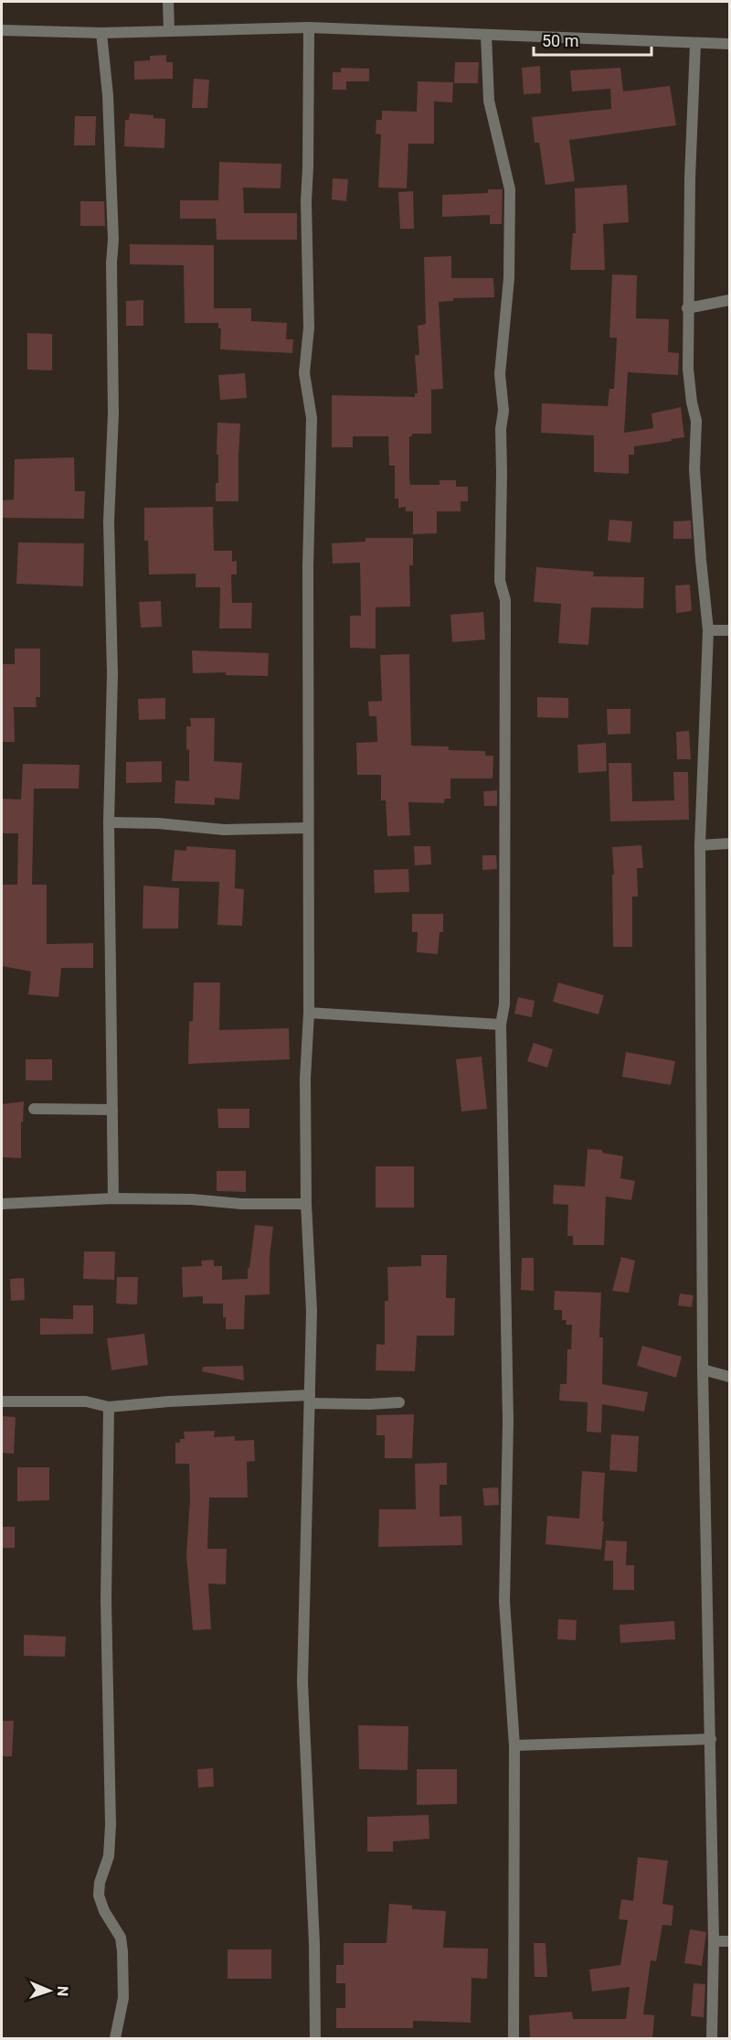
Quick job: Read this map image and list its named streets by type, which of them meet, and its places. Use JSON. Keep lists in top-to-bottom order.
{
  "scale_bar": "50 m",
  "north": "right"
}
